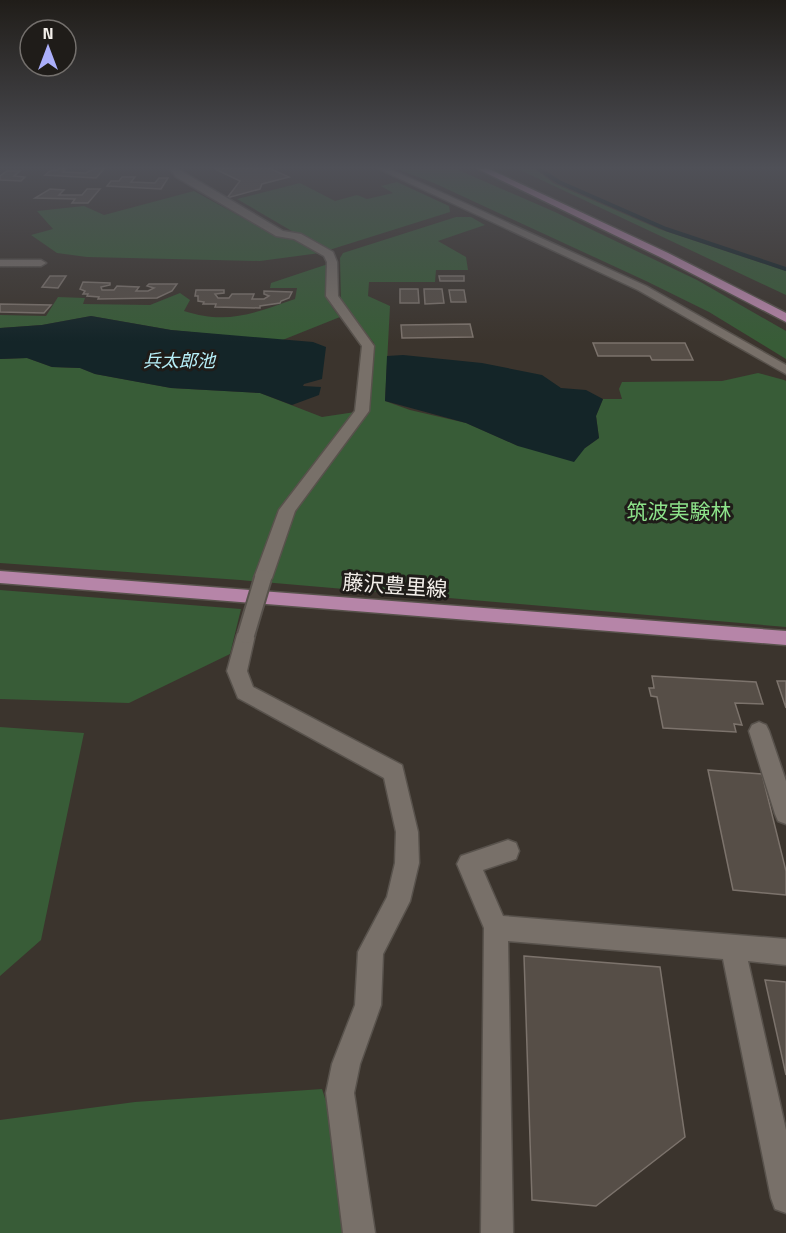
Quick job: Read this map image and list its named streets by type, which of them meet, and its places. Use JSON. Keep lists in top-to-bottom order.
{
  "streets": {
    "main road": ["藤沢豊里線"]
  },
  "water": ["兵太郎池"],
  "parks": ["筑波実験林"],
  "north": "top"
}
